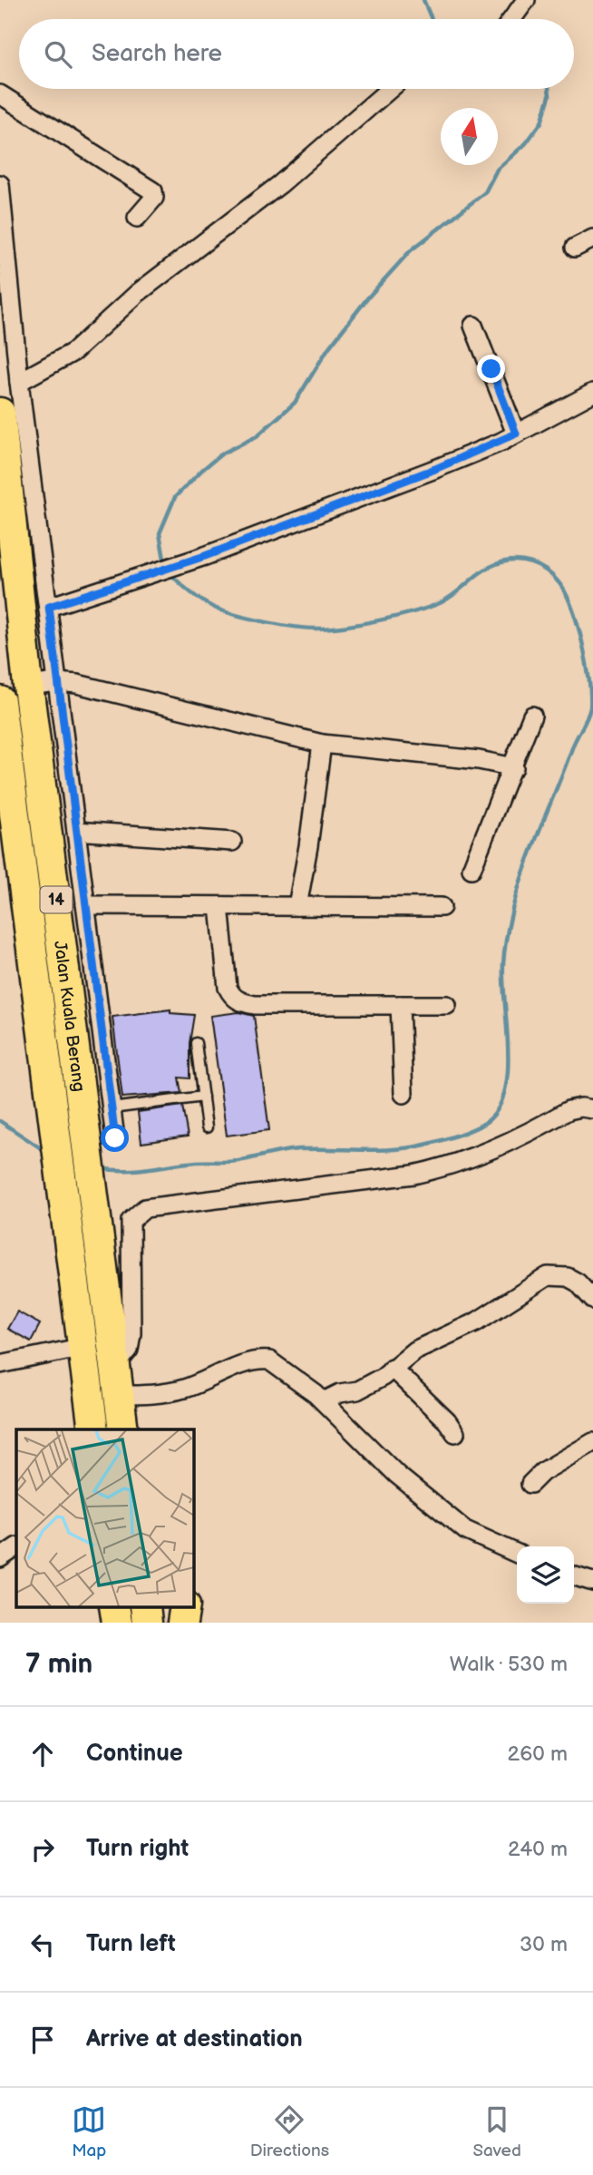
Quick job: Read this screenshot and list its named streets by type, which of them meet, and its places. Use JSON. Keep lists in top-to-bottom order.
{
  "streets": {
    "highway": ["14", "Jalan Kuala Berang"]
  },
  "north": "top",
  "page": {
    "search": "Search here",
    "heading": ["7 min", "Walk · 530 m"],
    "list": [
      ["Continue", "260 m"],
      ["Turn right", "240 m"],
      ["Turn left", "30 m"],
      "Arrive at destination"
    ],
    "nav": ["Map", "Directions", "Saved"]
  }
}
